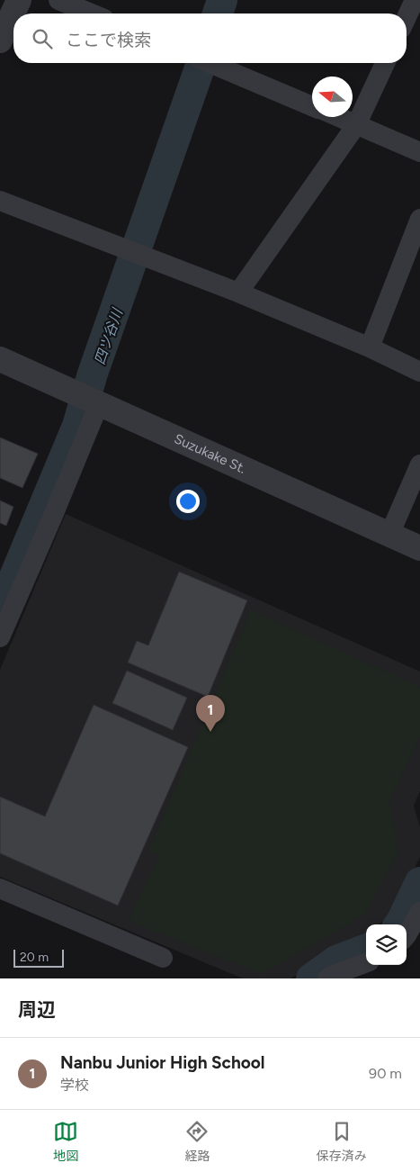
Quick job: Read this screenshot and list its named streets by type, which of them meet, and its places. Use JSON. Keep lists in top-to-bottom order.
{
  "streets": {
    "street": ["Suzukake St."]
  },
  "water": ["四ツ谷川"],
  "scale_bar": "20 m",
  "north": "left",
  "page": {
    "search": "ここで検索",
    "pins": "1",
    "scale": "20 m",
    "heading": "周辺",
    "list": [
      {
        "mark": "1",
        "name": "Nanbu Junior High School",
        "note": "学校",
        "value": "90 m"
      }
    ],
    "nav": ["地図", "経路", "保存済み"]
  }
}
